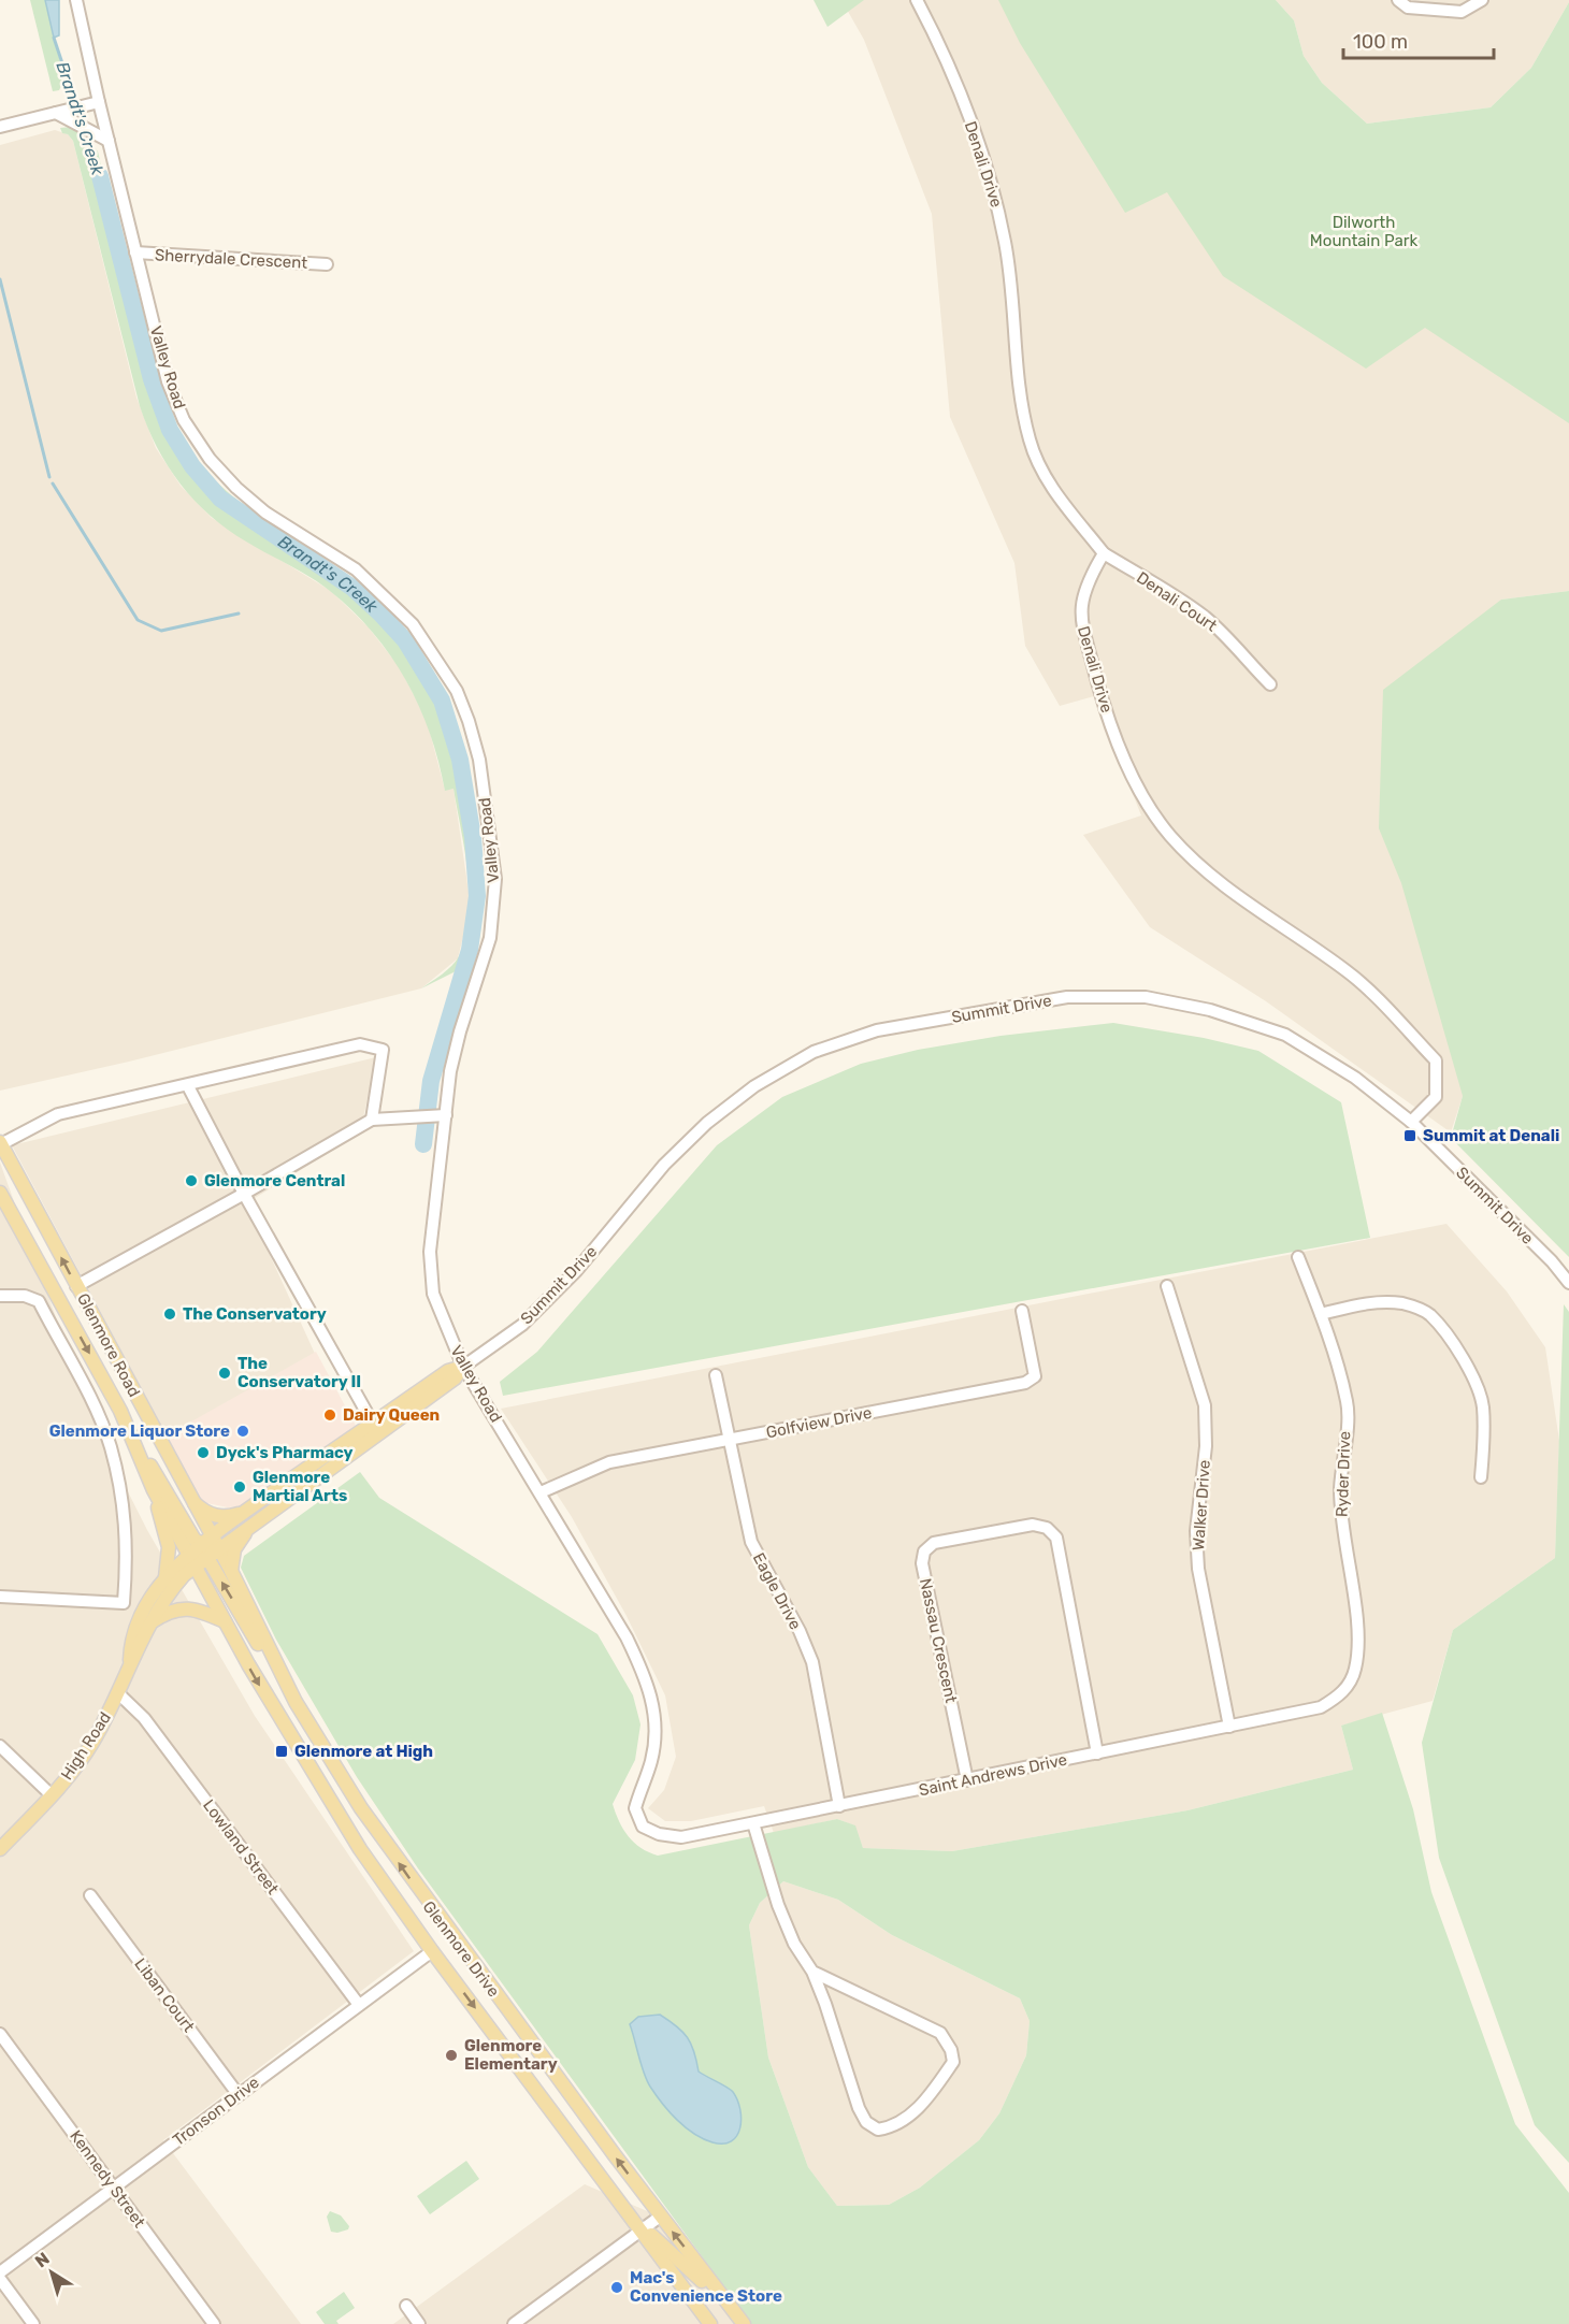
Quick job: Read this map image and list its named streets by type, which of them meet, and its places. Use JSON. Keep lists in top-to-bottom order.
{
  "streets": {
    "main road": [
      "Summit Drive",
      "Glenmore Road",
      "High Road",
      "Glenmore Drive"
    ],
    "street": [
      "Denali Drive",
      "Sherrydale Crescent",
      "Valley Road",
      "Denali Court",
      "Golfview Drive",
      "Ryder Drive",
      "Walker Drive",
      "Eagle Drive",
      "Nassau Crescent",
      "Saint Andrews Drive",
      "Lowland Street",
      "Liban Court",
      "Tronson Drive",
      "Kennedy Street"
    ]
  },
  "crossings": [
    ["Denali Drive", "Denali Court"],
    ["Denali Drive", "Summit Drive"],
    ["Sherrydale Crescent", "Valley Road"],
    ["Valley Road", "Summit Drive"],
    ["Valley Road", "Golfview Drive"],
    ["Valley Road", "Saint Andrews Drive"],
    ["Summit Drive", "Glenmore Road"],
    ["Summit Drive", "High Road"],
    ["Summit Drive", "Glenmore Drive"],
    ["Glenmore Road", "High Road"],
    ["Glenmore Road", "Glenmore Drive"],
    ["Golfview Drive", "Eagle Drive"],
    ["Ryder Drive", "Saint Andrews Drive"],
    ["Walker Drive", "Saint Andrews Drive"],
    ["Eagle Drive", "Saint Andrews Drive"],
    ["Nassau Crescent", "Saint Andrews Drive"],
    ["High Road", "Lowland Street"],
    ["High Road", "Glenmore Drive"],
    ["Lowland Street", "Tronson Drive"],
    ["Glenmore Drive", "Tronson Drive"],
    ["Liban Court", "Tronson Drive"],
    ["Tronson Drive", "Kennedy Street"]
  ],
  "water": ["Brandt's Creek"],
  "parks": ["Dilworth Mountain Park"],
  "places": {
    "transit": ["Summit at Denali", "Glenmore at High"],
    "other": [
      "Glenmore Central",
      "The Conservatory",
      "The Conservatory II",
      "Dairy Queen",
      "Glenmore Liquor Store",
      "Dyck's Pharmacy",
      "Glenmore Martial Arts",
      "Glenmore Elementary",
      "Mac's Convenience Store"
    ]
  },
  "scale_bar": "100 m",
  "north": "top left"
}
